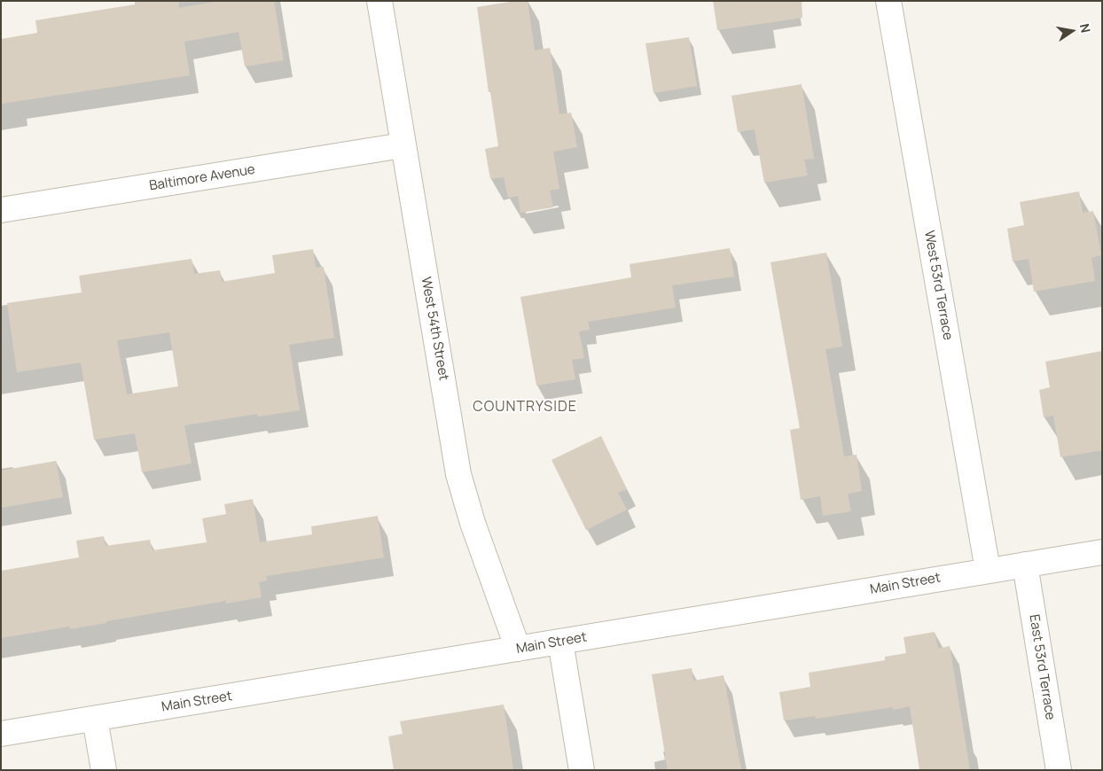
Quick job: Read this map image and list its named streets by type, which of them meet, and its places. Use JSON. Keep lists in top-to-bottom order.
{
  "streets": {
    "street": [
      "Baltimore Avenue",
      "West 53rd Terrace",
      "West 54th Street",
      "Main Street",
      "East 53rd Terrace"
    ]
  },
  "crossings": [
    ["Baltimore Avenue", "West 54th Street"],
    ["West 53rd Terrace", "Main Street"],
    ["West 54th Street", "Main Street"],
    ["Main Street", "East 53rd Terrace"]
  ],
  "districts": ["COUNTRYSIDE"],
  "north": "right"
}
